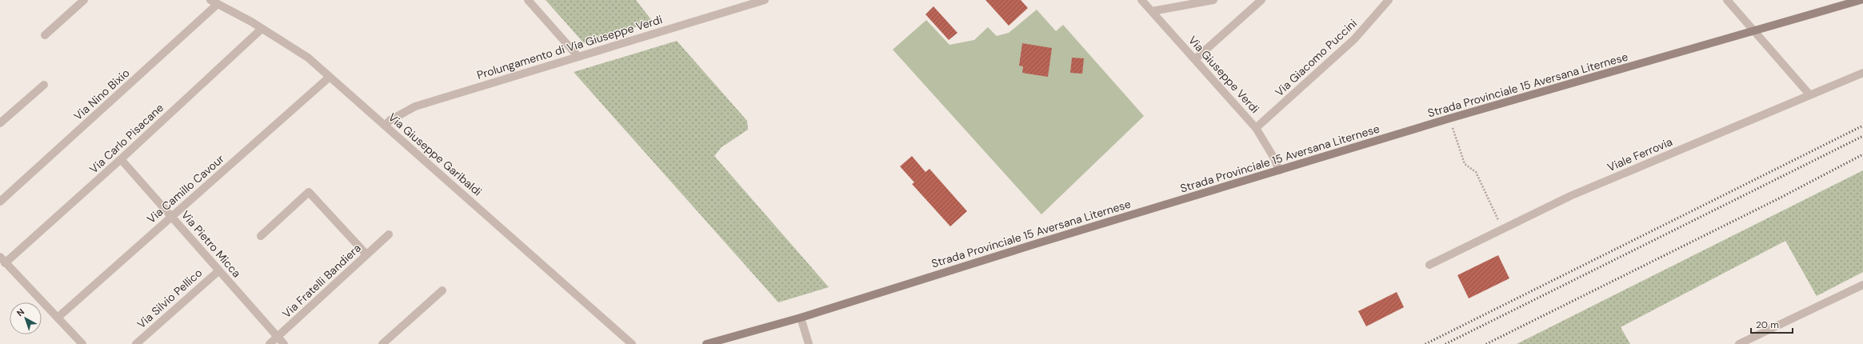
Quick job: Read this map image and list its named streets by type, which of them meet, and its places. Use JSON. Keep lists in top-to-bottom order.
{
  "streets": {
    "main road": ["Strada Provinciale 15 Aversana Liternese"],
    "street": [
      "Prolungamento di Via Giuseppe Verdi",
      "Via Giacomo Puccini",
      "Via Giuseppe Verdi",
      "Via Nino Bixio",
      "Via Carlo Pisacane",
      "Via Giuseppe Garibaldi",
      "Viale Ferrovia",
      "Via Camillo Cavour",
      "Via Pietro Micca",
      "Via Fratelli Bandiera",
      "Via Silvio Pellico"
    ]
  },
  "crossings": [
    ["Prolungamento di Via Giuseppe Verdi", "Via Giuseppe Garibaldi"],
    ["Via Giacomo Puccini", "Via Giuseppe Verdi"],
    ["Via Giuseppe Verdi", "Strada Provinciale 15 Aversana Liternese"],
    ["Via Nino Bixio", "Via Giuseppe Garibaldi"],
    ["Via Carlo Pisacane", "Via Giuseppe Garibaldi"],
    ["Via Carlo Pisacane", "Via Pietro Micca"],
    ["Via Giuseppe Garibaldi", "Via Camillo Cavour"],
    ["Via Camillo Cavour", "Via Pietro Micca"],
    ["Via Pietro Micca", "Via Fratelli Bandiera"],
    ["Via Pietro Micca", "Via Silvio Pellico"]
  ],
  "scale_bar": "20 m",
  "north": "top left"
}
